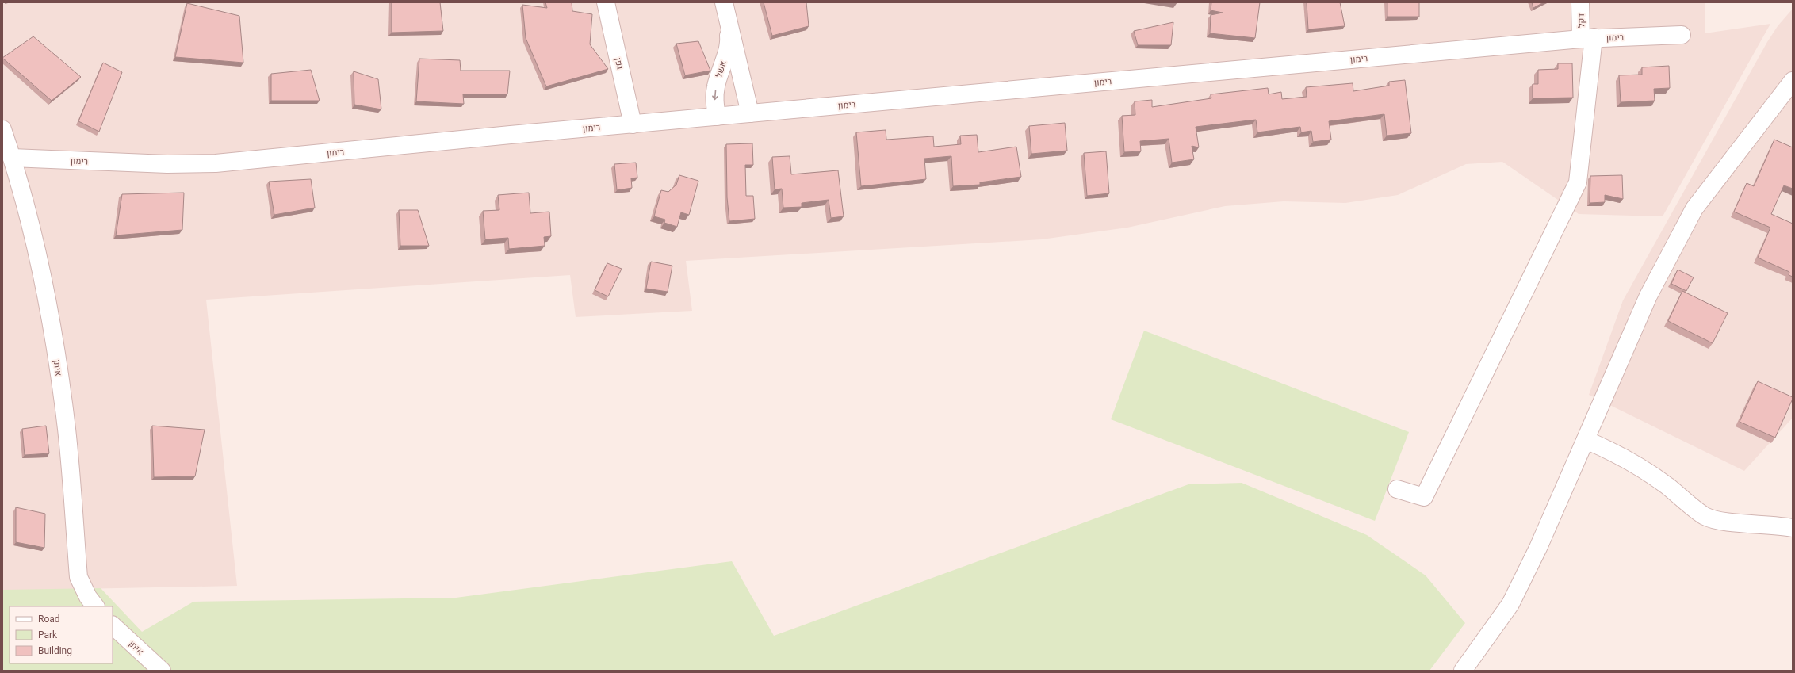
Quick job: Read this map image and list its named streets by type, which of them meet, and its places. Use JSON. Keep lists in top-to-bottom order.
{
  "streets": {
    "street": [
      "דקל",
      "רימון",
      "גפן",
      "אשל",
      "איתן"
    ]
  },
  "crossings": [
    ["דקל", "רימון"],
    ["רימון", "גפן"],
    ["רימון", "אשל"],
    ["רימון", "איתן"]
  ],
  "legend": ["Road", "Park", "Building"]
}
